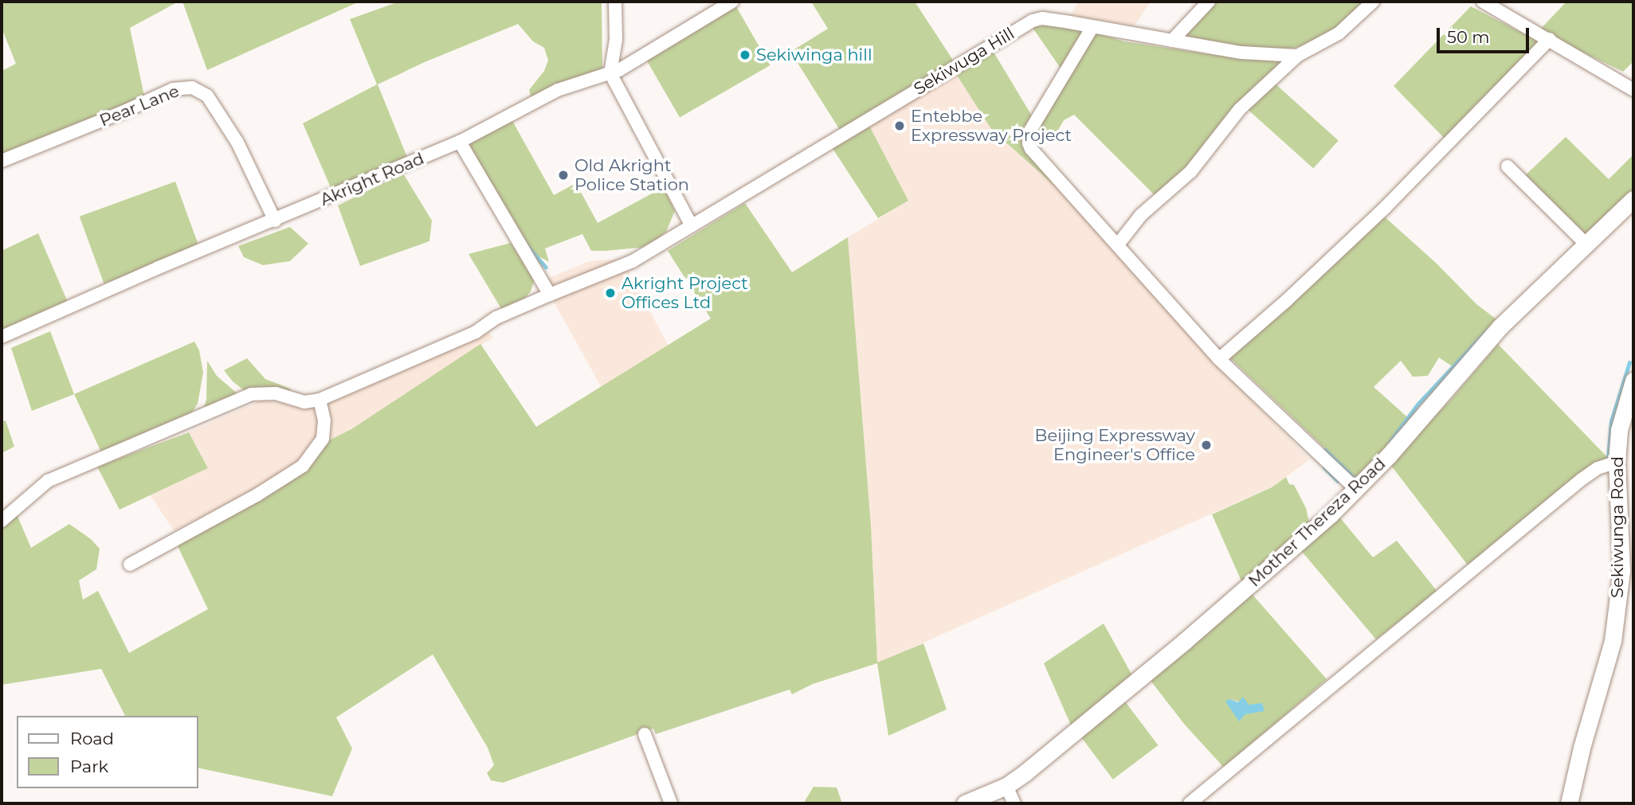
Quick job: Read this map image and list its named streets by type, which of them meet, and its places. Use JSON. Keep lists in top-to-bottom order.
{
  "streets": {
    "street": [
      "Sekiwuga Hill",
      "Pear Lane",
      "Akright Road",
      "Mother Thereza Road",
      "Sekiwunga Road"
    ]
  },
  "crossings": [
    ["Pear Lane", "Akright Road"]
  ],
  "places": [
    "Sekiwinga hill",
    "Entebbe Expressway Project",
    "Old Akright Police Station",
    "Akright Project Offices Ltd",
    "Beijing Expressway Engineer's Office"
  ],
  "legend": ["Road", "Park"],
  "scale_bar": "50 m"
}
